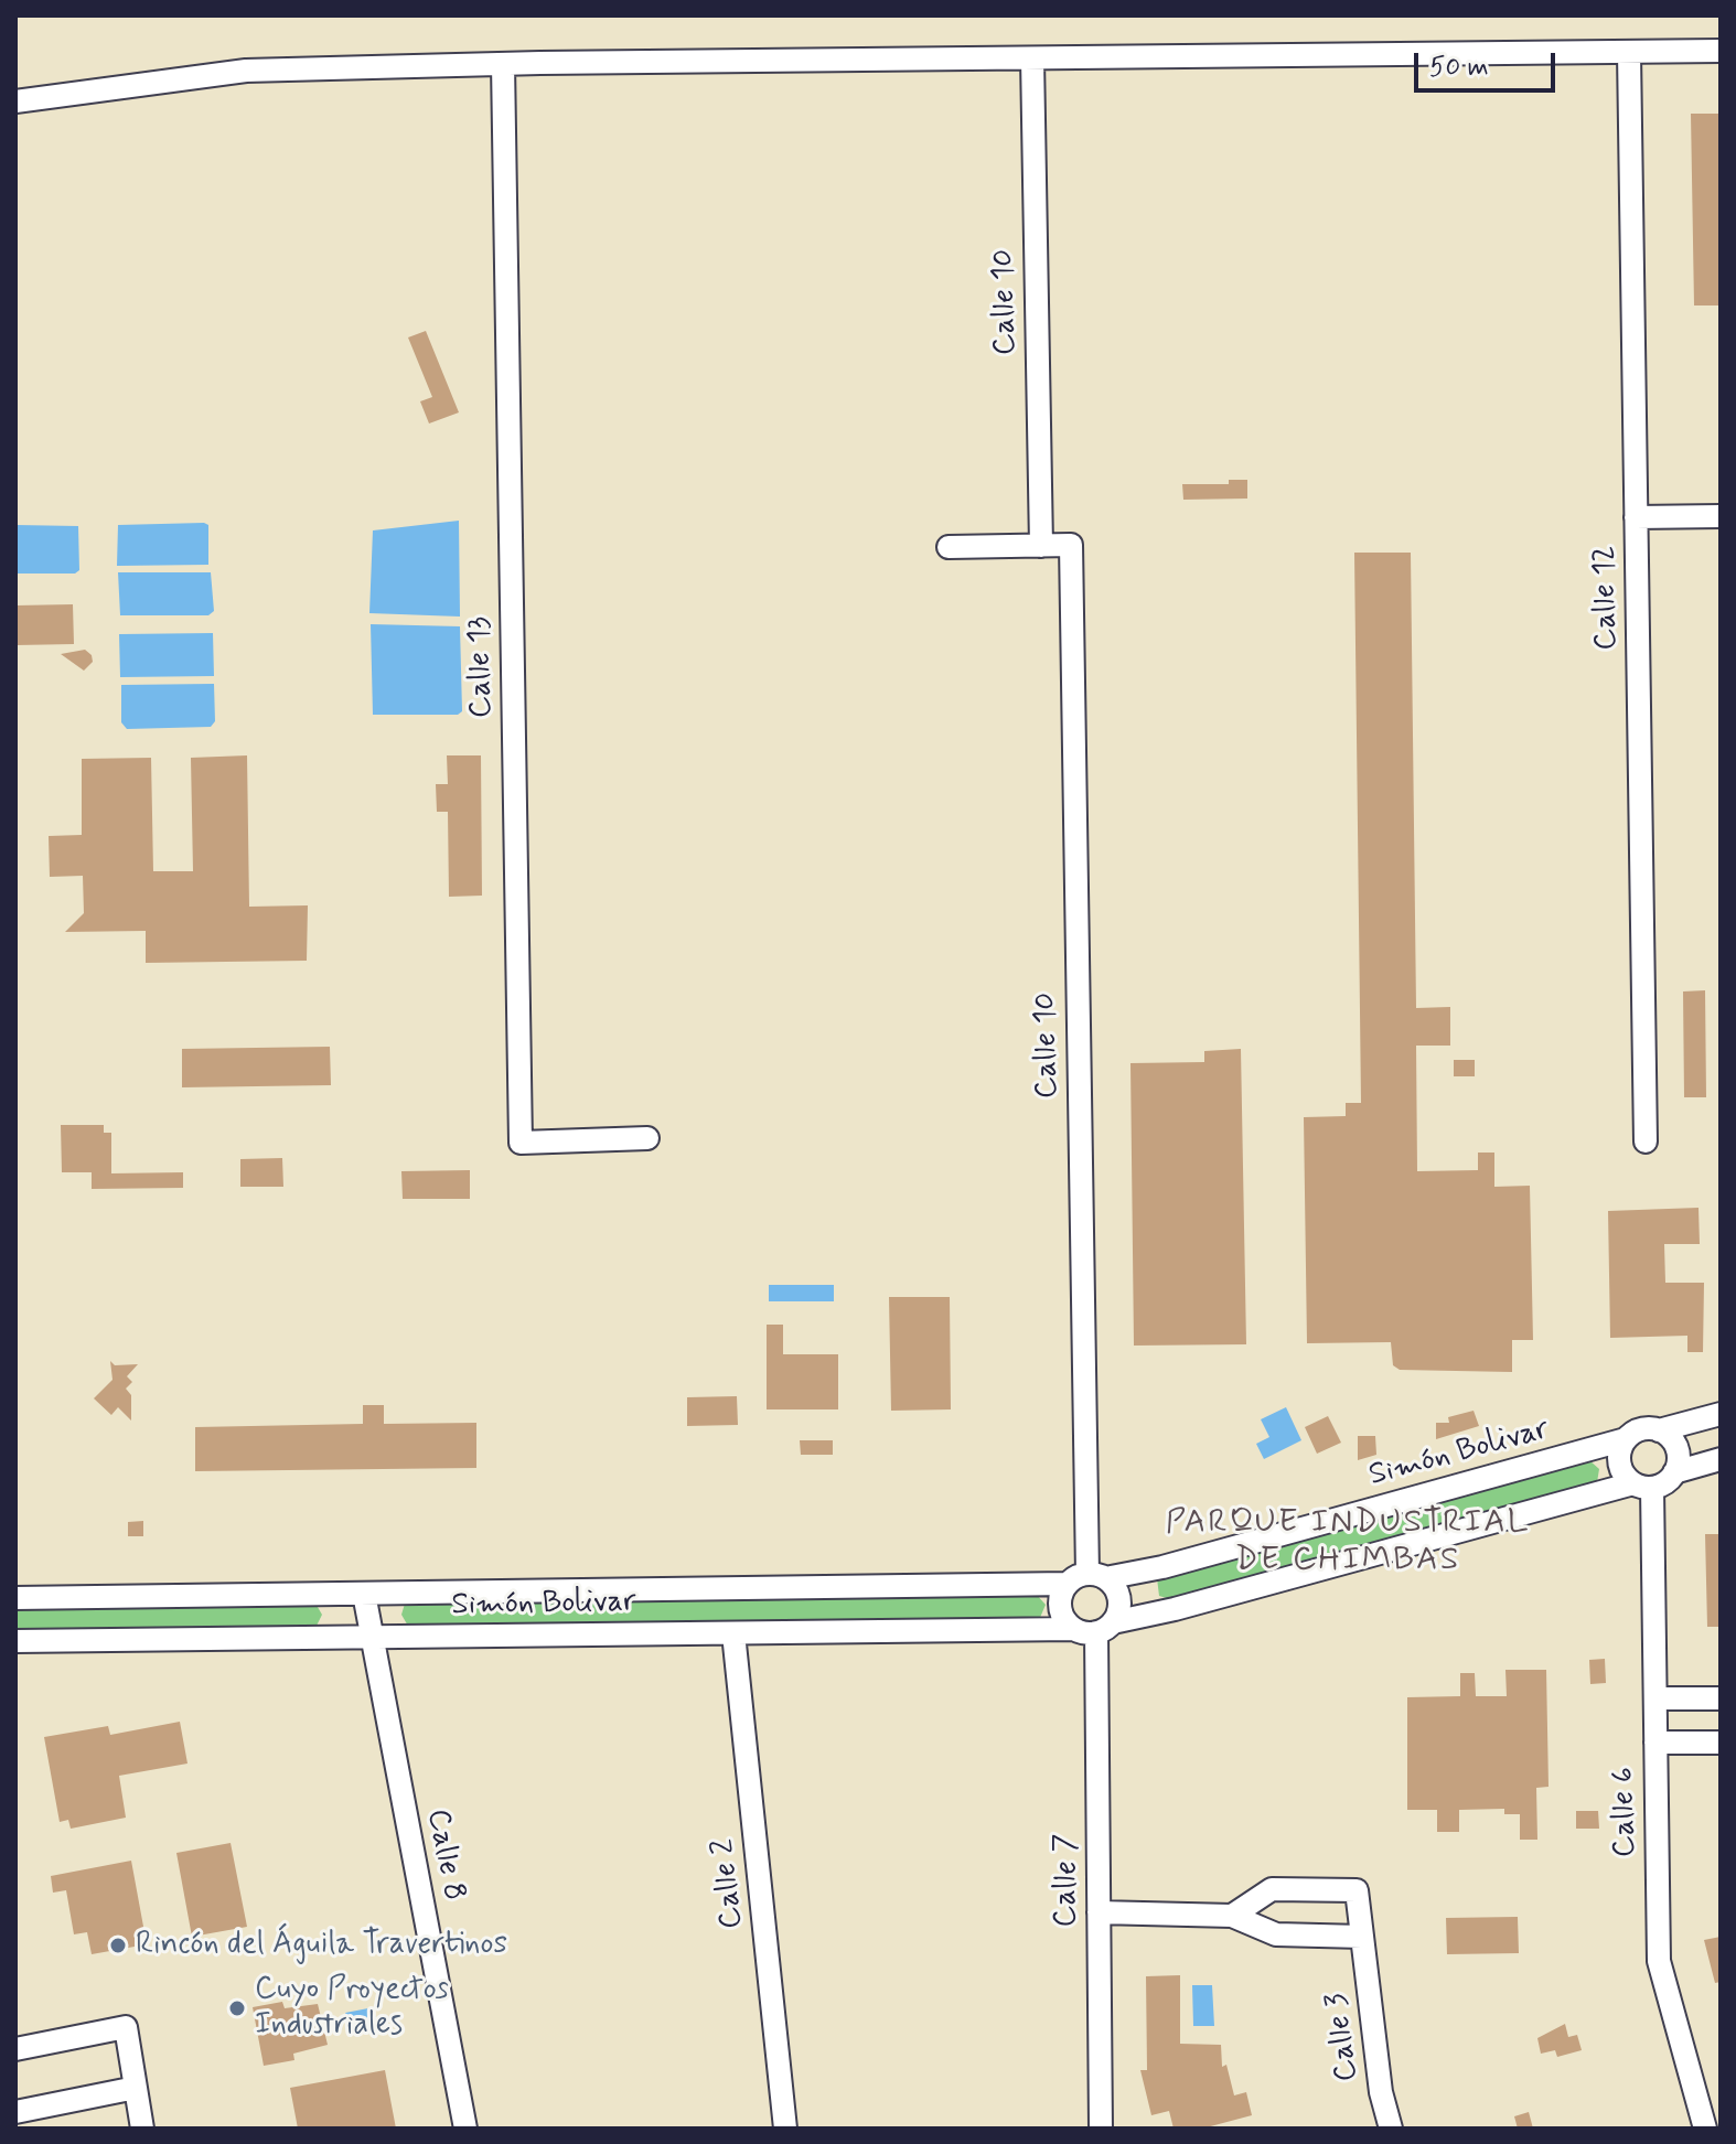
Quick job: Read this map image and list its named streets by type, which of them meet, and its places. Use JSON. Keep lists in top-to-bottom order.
{
  "streets": {
    "street": [
      "Calle 10",
      "Calle 12",
      "Calle 13",
      "Simón Bolivar",
      "Calle 6",
      "Calle 8",
      "Calle 7",
      "Calle 2",
      "Calle 3"
    ]
  },
  "crossings": [
    ["Calle 10", "Simón Bolivar"],
    ["Calle 10", "Calle 7"],
    ["Simón Bolivar", "Calle 6"],
    ["Simón Bolivar", "Calle 8"],
    ["Simón Bolivar", "Calle 7"],
    ["Simón Bolivar", "Calle 2"]
  ],
  "districts": ["PARQUE INDUSTRIAL DE CHIMBAS"],
  "places": ["Rincón del Águila Travertinos", "Cuyo Proyectos Industriales"],
  "scale_bar": "50 m"
}
